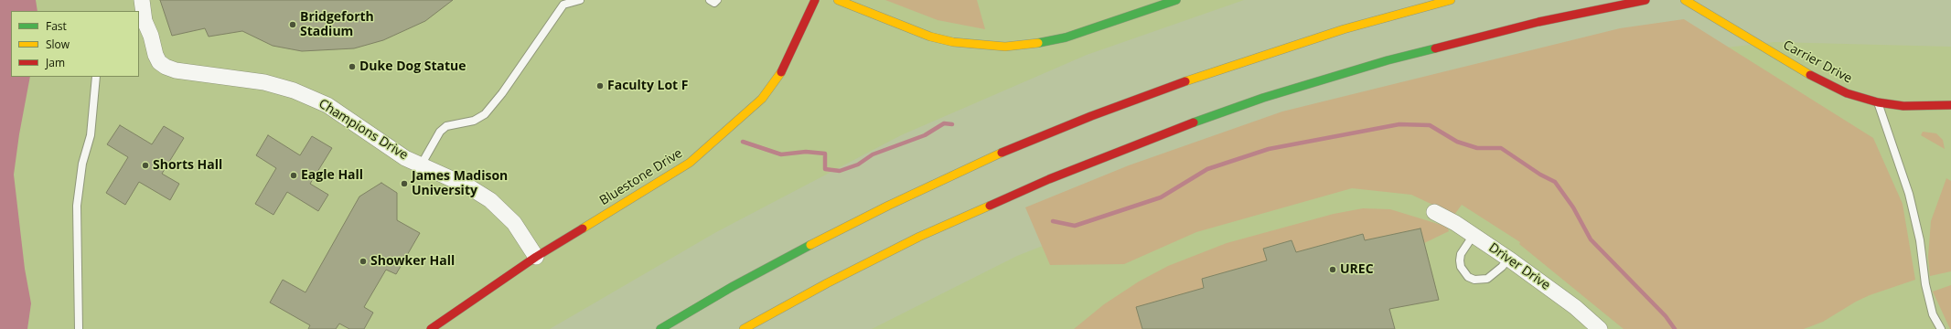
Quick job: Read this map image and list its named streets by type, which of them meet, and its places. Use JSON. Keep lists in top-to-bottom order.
{
  "streets": {
    "main road": ["Carrier Drive", "Bluestone Drive"],
    "street": ["Champions Drive", "Driver Drive"]
  },
  "crossings": [
    ["Champions Drive", "Bluestone Drive"]
  ],
  "places": [
    "Bridgeforth Stadium",
    "Duke Dog Statue",
    "Faculty Lot F",
    "Shorts Hall",
    "Eagle Hall",
    "James Madison University",
    "Showker Hall",
    "UREC"
  ],
  "legend": ["Fast", "Slow", "Jam"]
}
